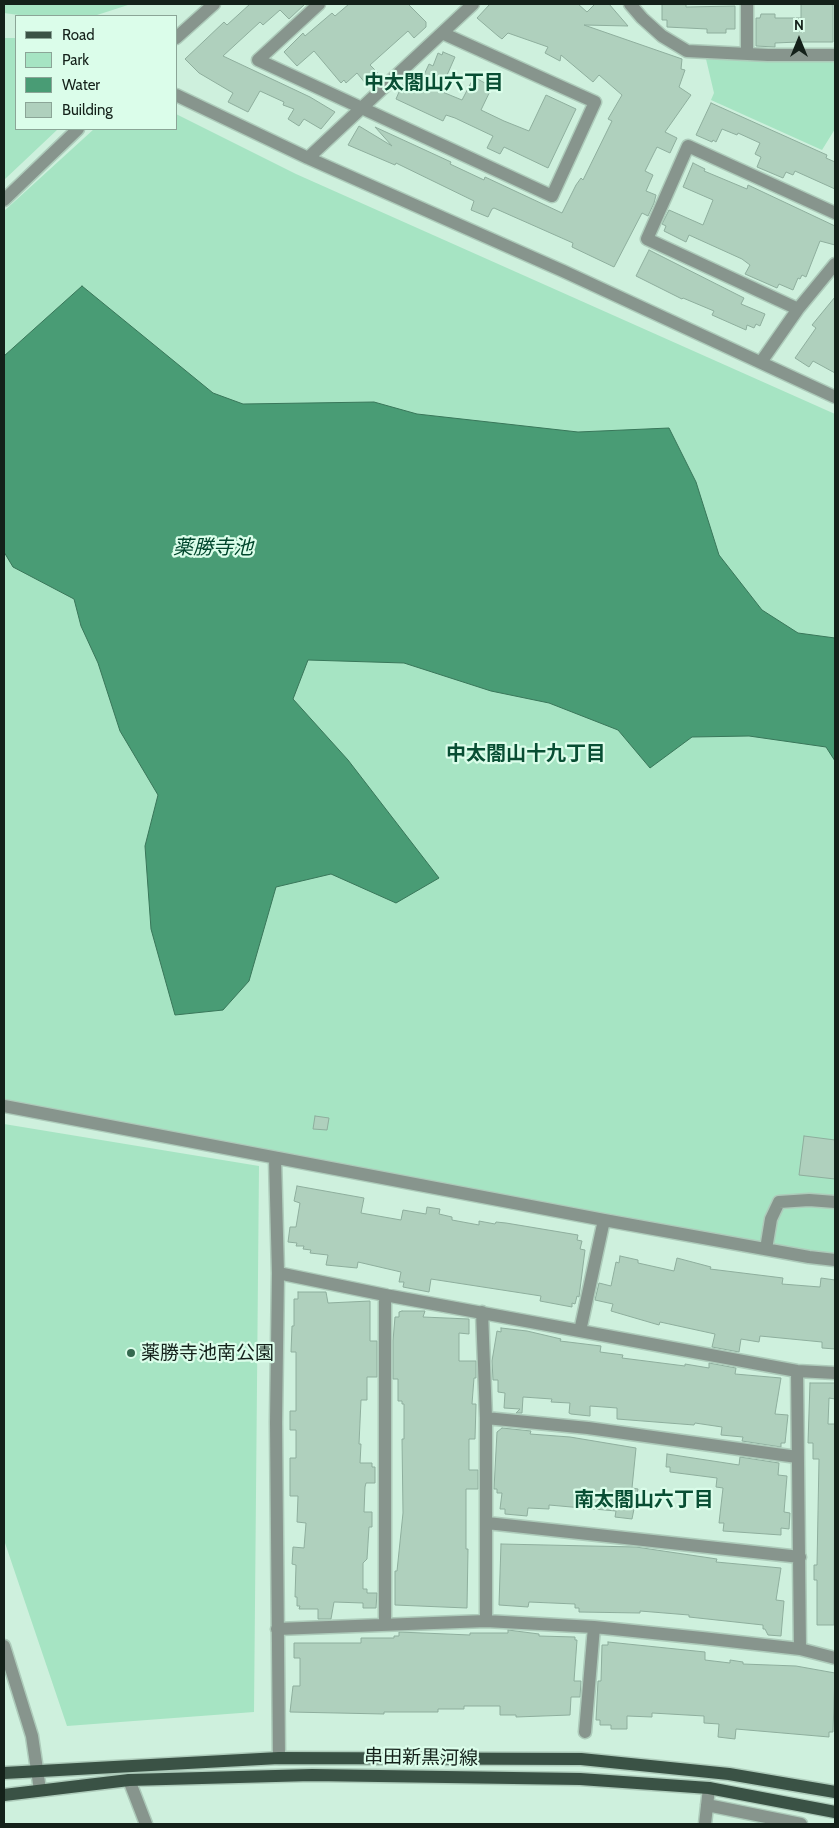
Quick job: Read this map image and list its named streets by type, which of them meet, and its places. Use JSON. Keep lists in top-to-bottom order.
{
  "streets": {
    "main road": ["串田新黒河線"]
  },
  "districts": ["中太閤山六丁目", "中太閤山十九丁目", "南太閤山六丁目"],
  "water": ["薬勝寺池"],
  "places": ["薬勝寺池南公園"],
  "legend": [
    "Road",
    "Park",
    "Water",
    "Building"
  ],
  "north": "top"
}
